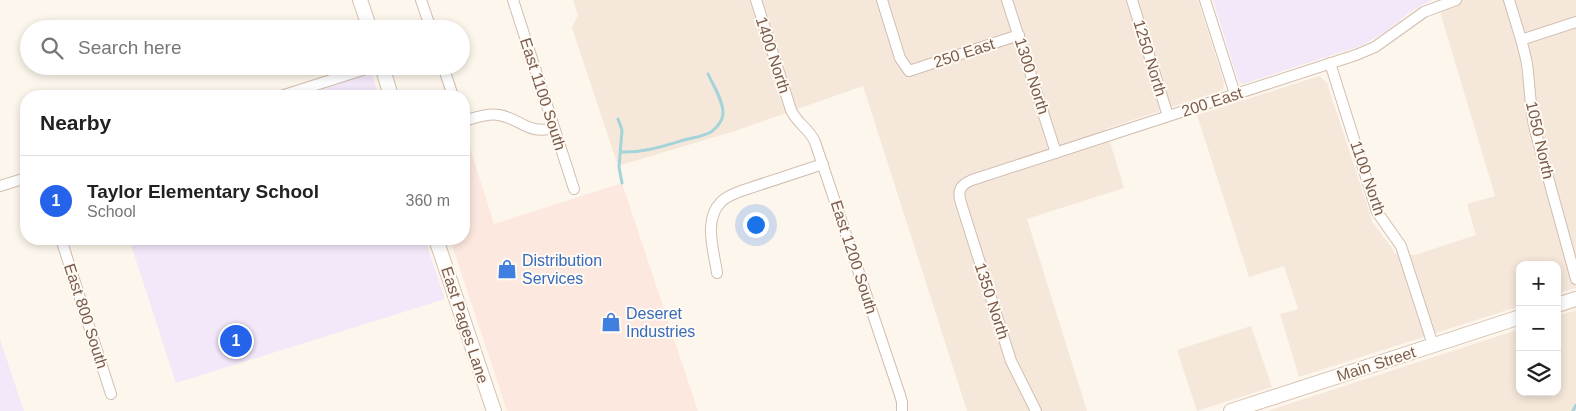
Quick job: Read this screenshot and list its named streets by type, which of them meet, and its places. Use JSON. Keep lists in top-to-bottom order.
{
  "streets": {
    "main road": ["East Pages Lane", "Main Street"],
    "street": [
      "250 East",
      "1400 North",
      "1250 North",
      "1300 North",
      "East 1100 South",
      "200 East",
      "1050 North",
      "1100 North",
      "East 1200 South",
      "1350 North",
      "East 800 South"
    ]
  },
  "crossings": [
    ["250 East", "1300 North"],
    ["1400 North", "East 1200 South"],
    ["1250 North", "200 East"],
    ["1300 North", "200 East"],
    ["200 East", "1100 North"],
    ["200 East", "1350 North"],
    ["1100 North", "Main Street"]
  ],
  "places": {
    "shop": ["Distribution Services", "Deseret Industries"]
  },
  "page": {
    "search": "Search here",
    "heading": "Nearby",
    "list": [
      {
        "mark": "1",
        "name": "Taylor Elementary School",
        "note": "School",
        "value": "360 m"
      }
    ],
    "map_buttons": ["+", "−"],
    "pins": "1"
  }
}
